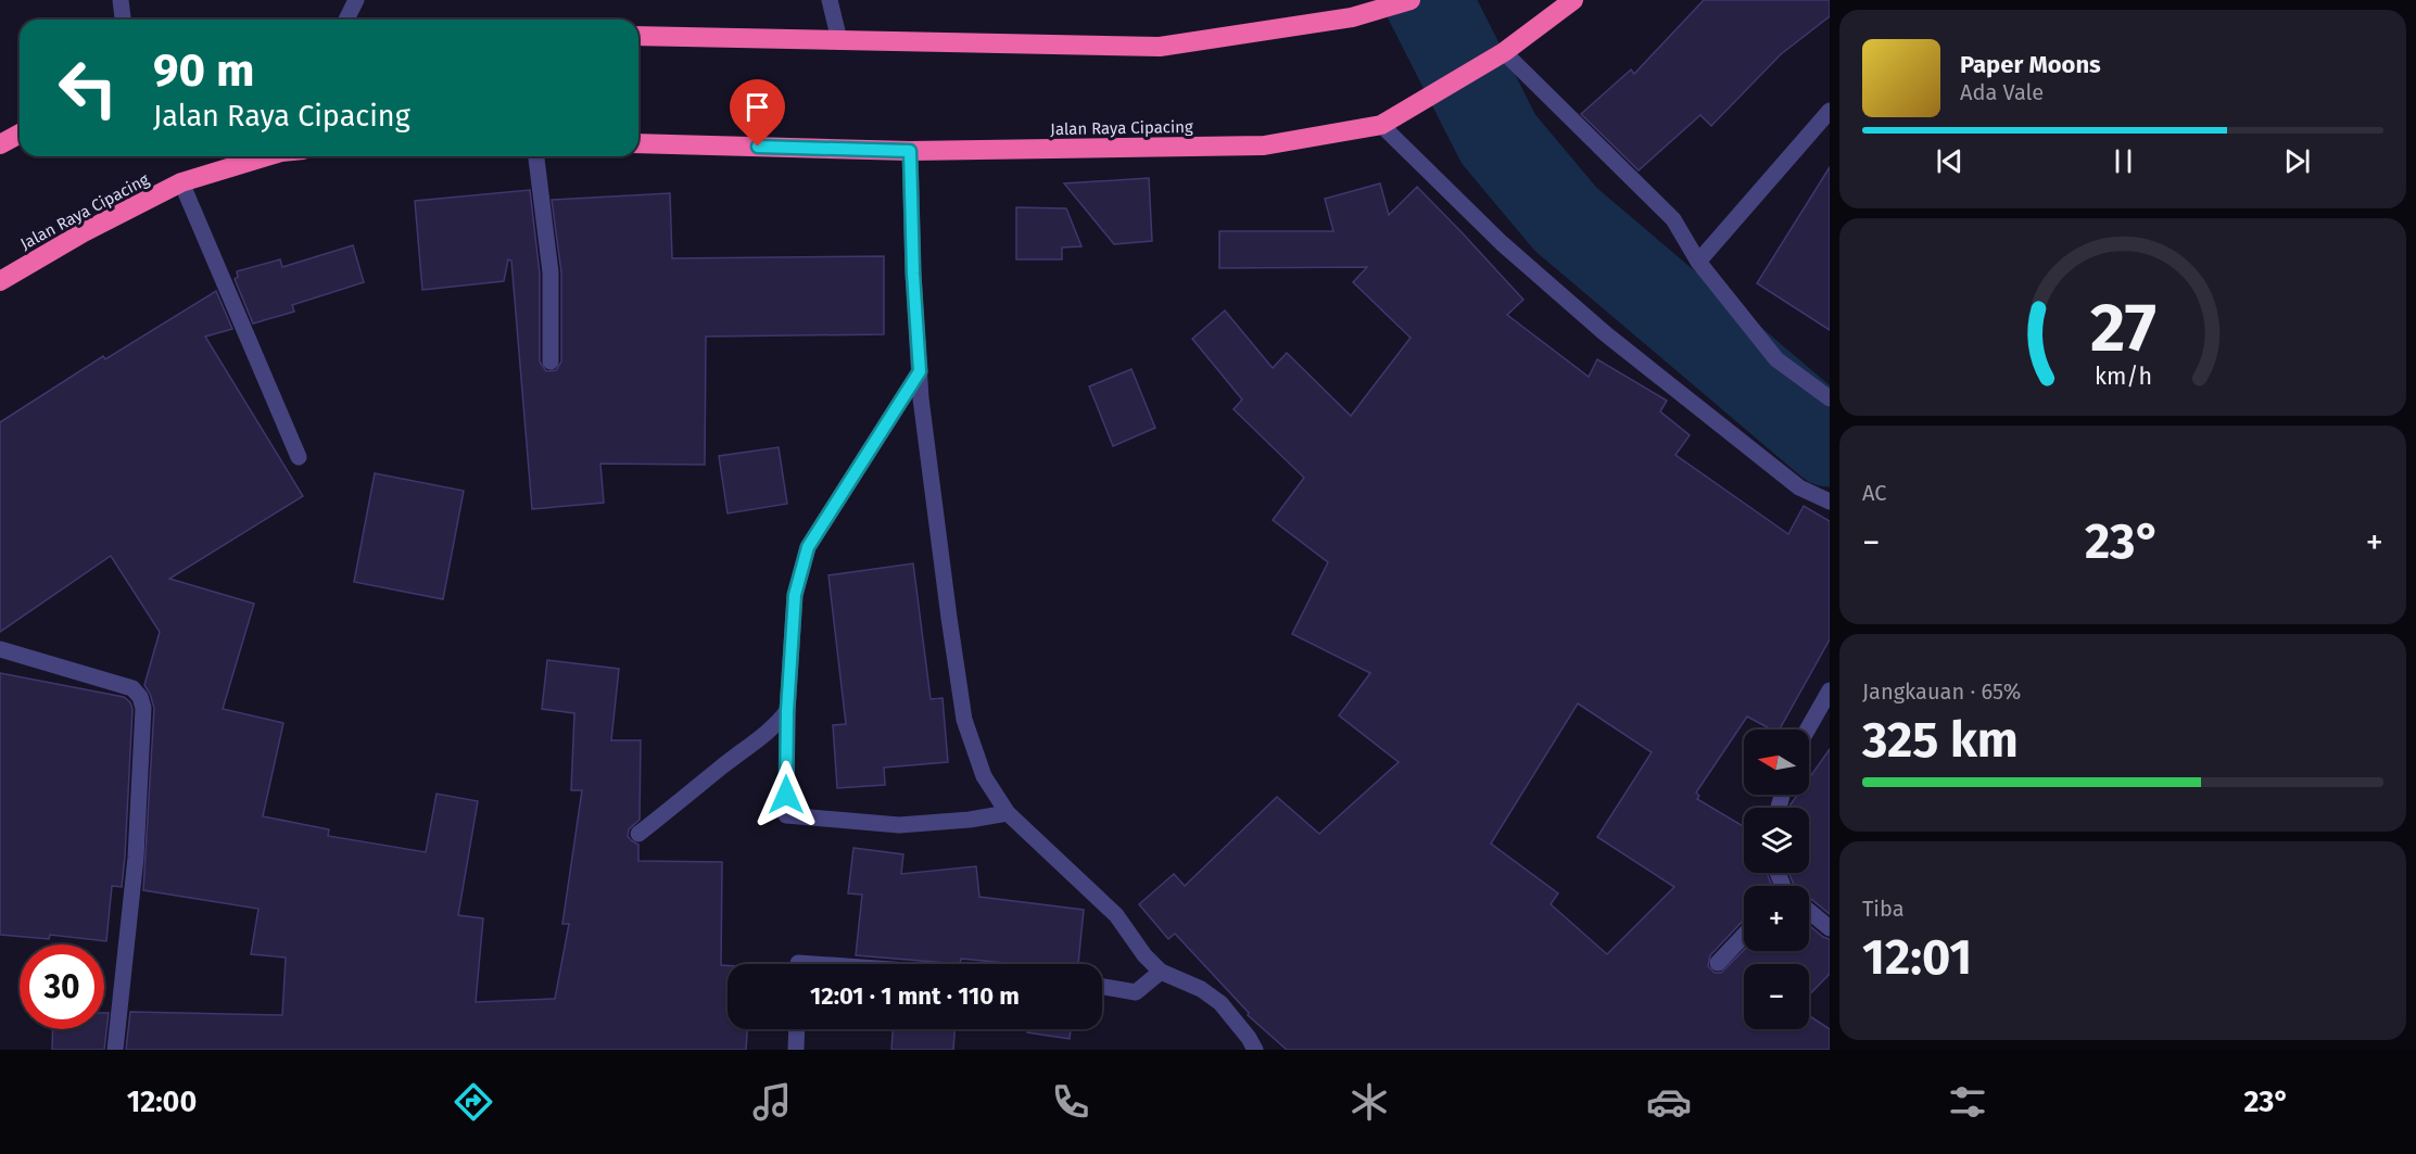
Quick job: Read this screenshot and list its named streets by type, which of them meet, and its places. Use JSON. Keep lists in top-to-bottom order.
{
  "streets": {
    "highway": ["Jalan Raya Cipacing"]
  },
  "north": "left",
  "page": {
    "turn": ["90 m", "Jalan Raya Cipacing"],
    "song": ["Paper Moons", "Ada Vale"],
    "tile": [
      "AC",
      ["Jangkauan · 65%", "325 km"],
      ["Tiba", "12:01"]
    ],
    "heat": ["−", "23°", "+"],
    "map_buttons": ["+", "−"],
    "limit": "30",
    "trip": "12:01 · 1 mnt · 110 m",
    "tabs": ["12:00", "23°"],
    "gauge": ["27", "km/h"]
  }
}
